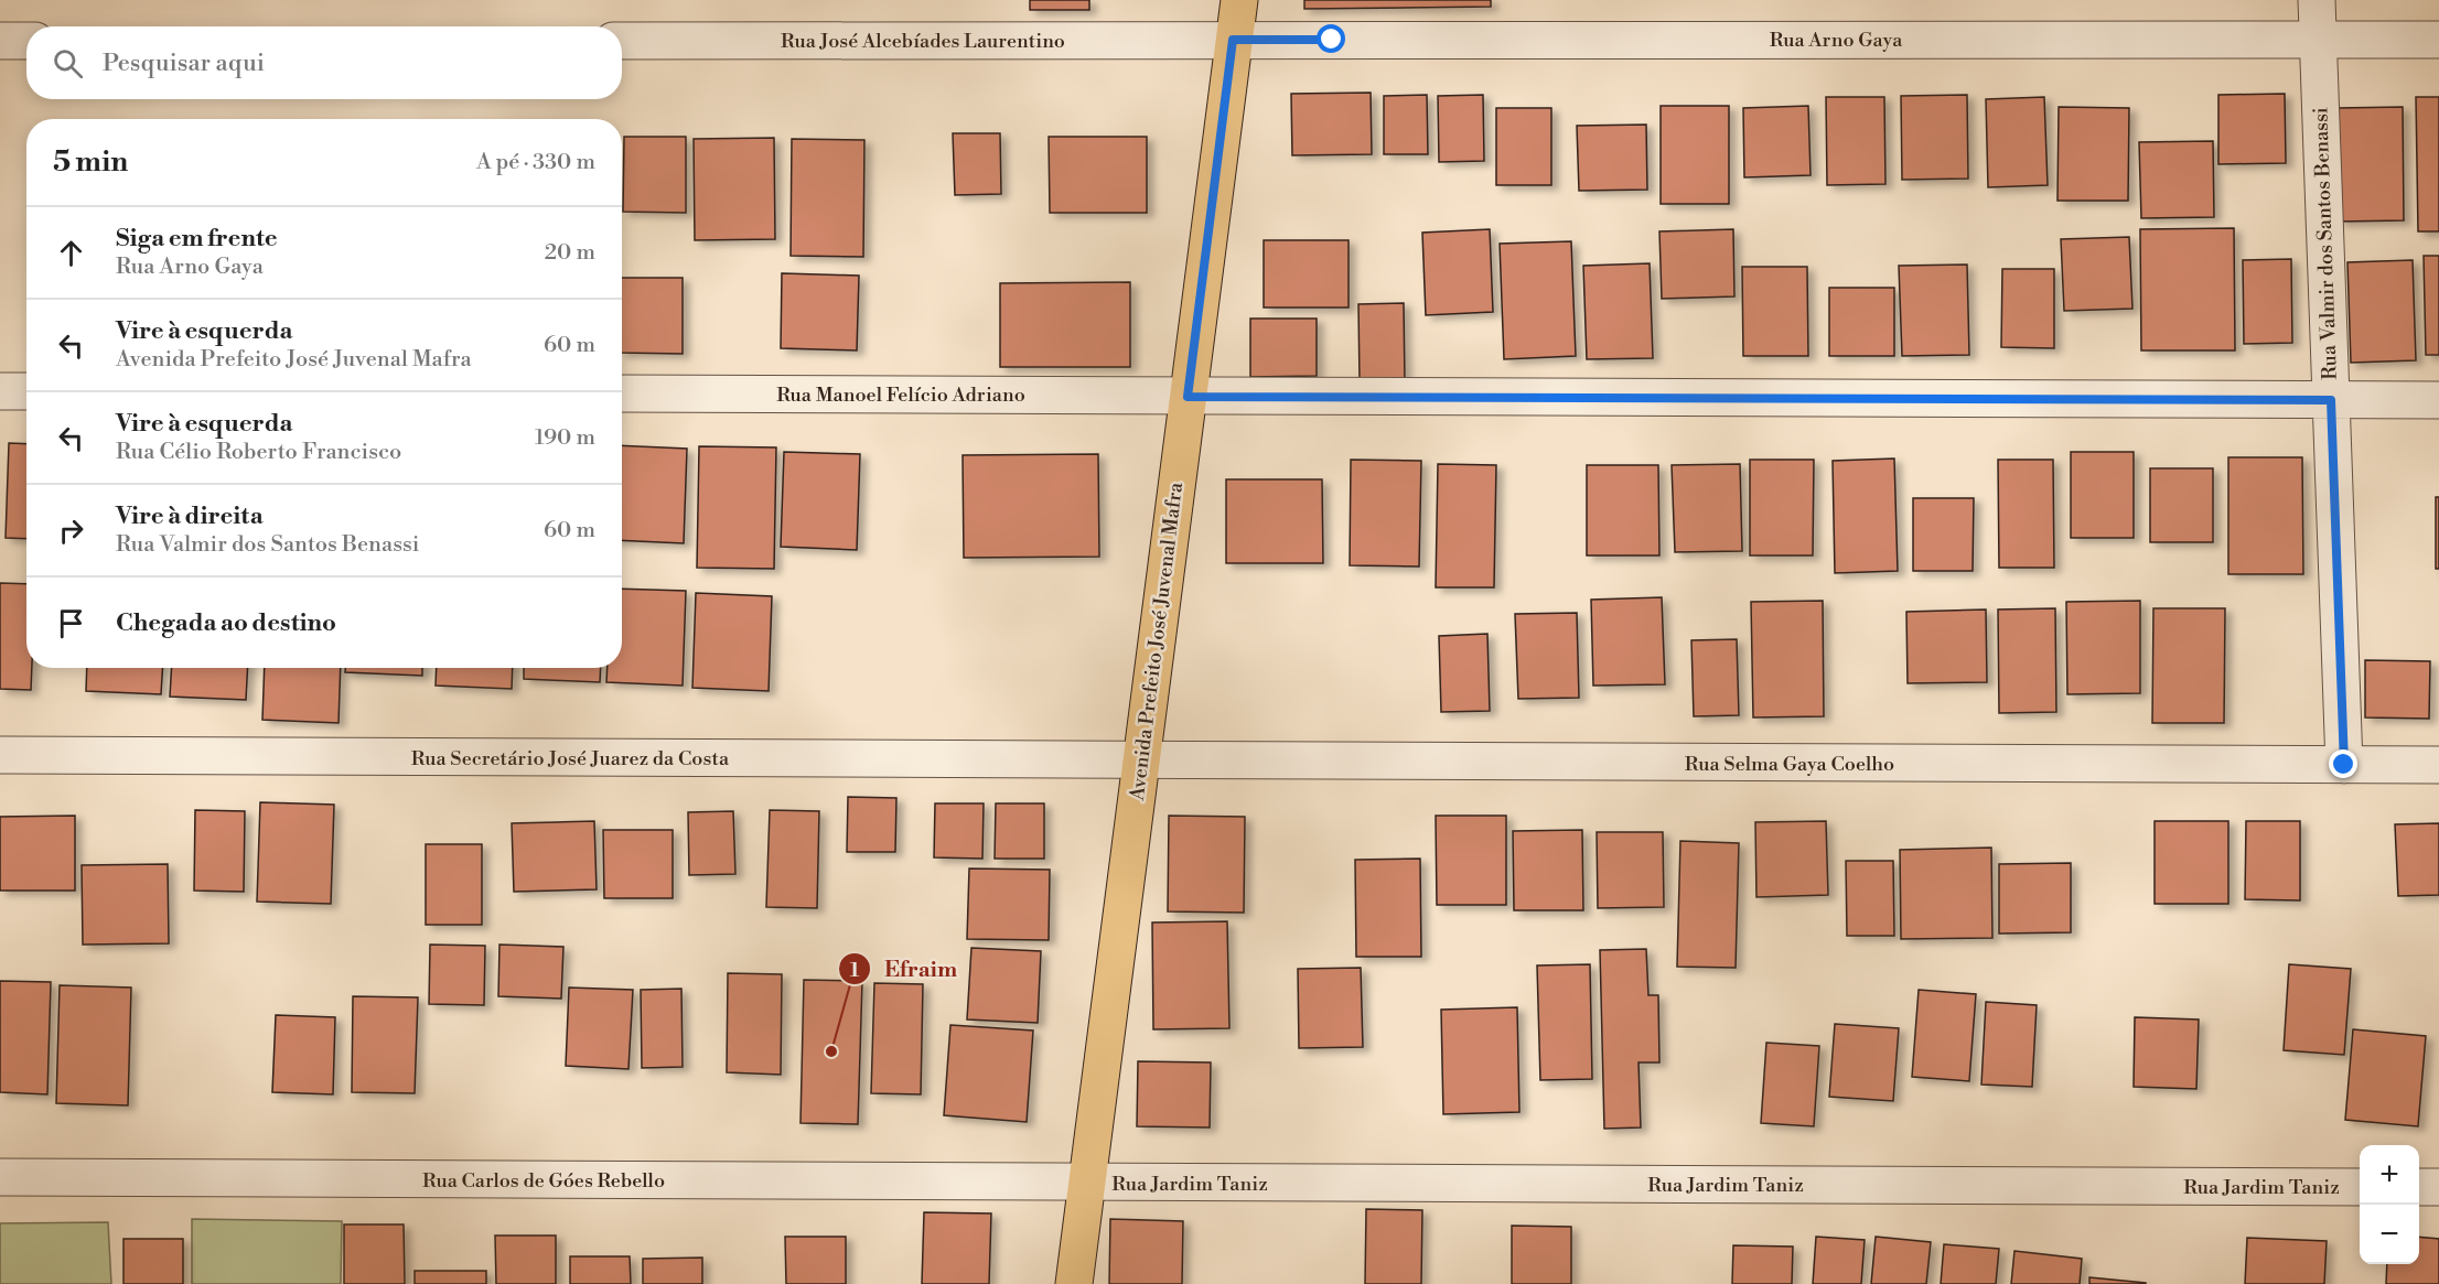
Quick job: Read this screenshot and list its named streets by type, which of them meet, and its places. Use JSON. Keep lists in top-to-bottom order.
{
  "streets": {
    "main road": ["Avenida Prefeito José Juvenal Mafra"],
    "street": [
      "Rua Arno Gaya",
      "Rua José Alcebíades Laurentino",
      "Rua Valmir dos Santos Benassi",
      "Rua Manoel Felício Adriano",
      "Rua Secretário José Juarez da Costa",
      "Rua Selma Gaya Coelho",
      "Rua Carlos de Góes Rebello",
      "Rua Jardim Taniz"
    ]
  },
  "crossings": [
    ["Rua Arno Gaya", "Rua José Alcebíades Laurentino"],
    ["Rua Arno Gaya", "Rua Valmir dos Santos Benassi"],
    ["Rua Arno Gaya", "Avenida Prefeito José Juvenal Mafra"],
    ["Rua José Alcebíades Laurentino", "Avenida Prefeito José Juvenal Mafra"],
    ["Rua Valmir dos Santos Benassi", "Rua Manoel Felício Adriano"],
    ["Rua Valmir dos Santos Benassi", "Rua Selma Gaya Coelho"],
    ["Rua Manoel Felício Adriano", "Avenida Prefeito José Juvenal Mafra"],
    ["Avenida Prefeito José Juvenal Mafra", "Rua Secretário José Juarez da Costa"],
    ["Avenida Prefeito José Juvenal Mafra", "Rua Selma Gaya Coelho"],
    ["Avenida Prefeito José Juvenal Mafra", "Rua Carlos de Góes Rebello"],
    ["Avenida Prefeito José Juvenal Mafra", "Rua Jardim Taniz"],
    ["Rua Secretário José Juarez da Costa", "Rua Selma Gaya Coelho"],
    ["Rua Carlos de Góes Rebello", "Rua Jardim Taniz"]
  ],
  "places": ["Efraim"],
  "page": {
    "search": "Pesquisar aqui",
    "heading": ["5 min", "A pé · 330 m"],
    "list": [
      ["Siga em frente", "Rua Arno Gaya", "20 m"],
      ["Vire à esquerda", "Avenida Prefeito José Juvenal Mafra", "60 m"],
      ["Vire à esquerda", "Rua Célio Roberto Francisco", "190 m"],
      ["Vire à direita", "Rua Valmir dos Santos Benassi", "60 m"],
      "Chegada ao destino"
    ],
    "map_buttons": ["+", "−"]
  }
}
